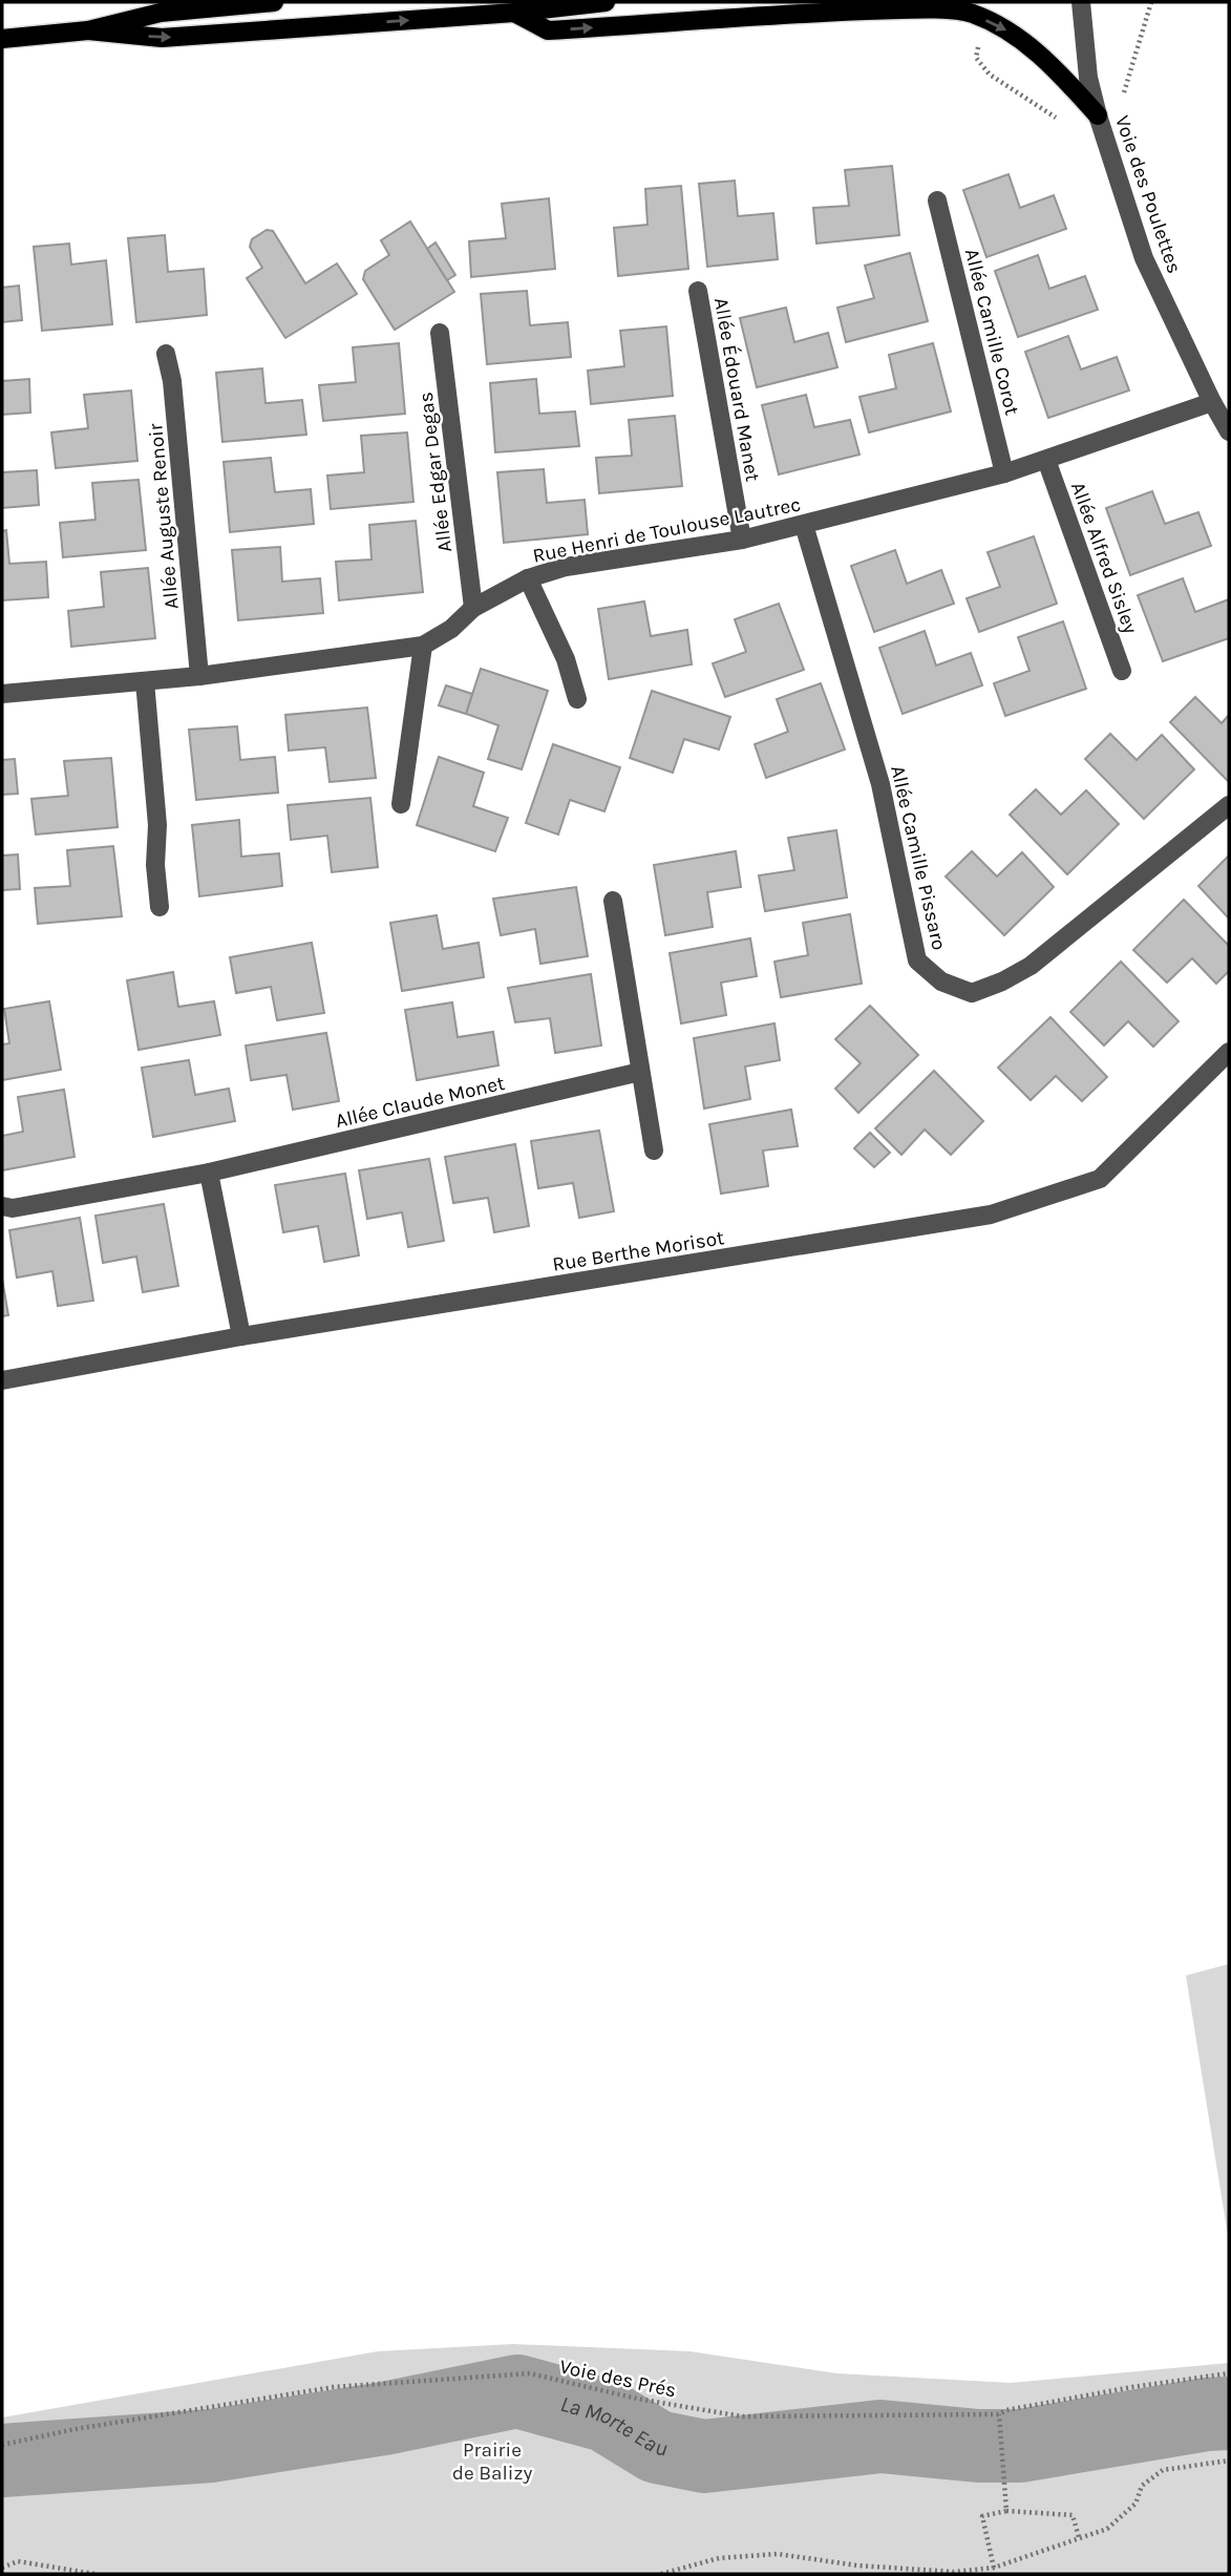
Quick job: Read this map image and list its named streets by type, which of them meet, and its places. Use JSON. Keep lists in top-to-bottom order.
{
  "streets": {
    "street": [
      "Voie des Poulettes",
      "Allée Camille Corot",
      "Allée Édouard Manet",
      "Allée Edgar Degas",
      "Allée Auguste Renoir",
      "Rue Henri de Toulouse Lautrec",
      "Allée Alfred Sisley",
      "Allée Camille Pissaro",
      "Allée Claude Monet",
      "Rue Berthe Morisot"
    ],
    "path": ["Voie des Prés"]
  },
  "crossings": [
    ["Voie des Poulettes", "Rue Henri de Toulouse Lautrec"],
    ["Allée Camille Corot", "Rue Henri de Toulouse Lautrec"],
    ["Allée Édouard Manet", "Rue Henri de Toulouse Lautrec"],
    ["Allée Edgar Degas", "Rue Henri de Toulouse Lautrec"],
    ["Allée Auguste Renoir", "Rue Henri de Toulouse Lautrec"],
    ["Rue Henri de Toulouse Lautrec", "Allée Alfred Sisley"],
    ["Rue Henri de Toulouse Lautrec", "Allée Camille Pissaro"]
  ],
  "water": ["La Morte Eau"],
  "parks": ["Prairie de Balizy"]
}
